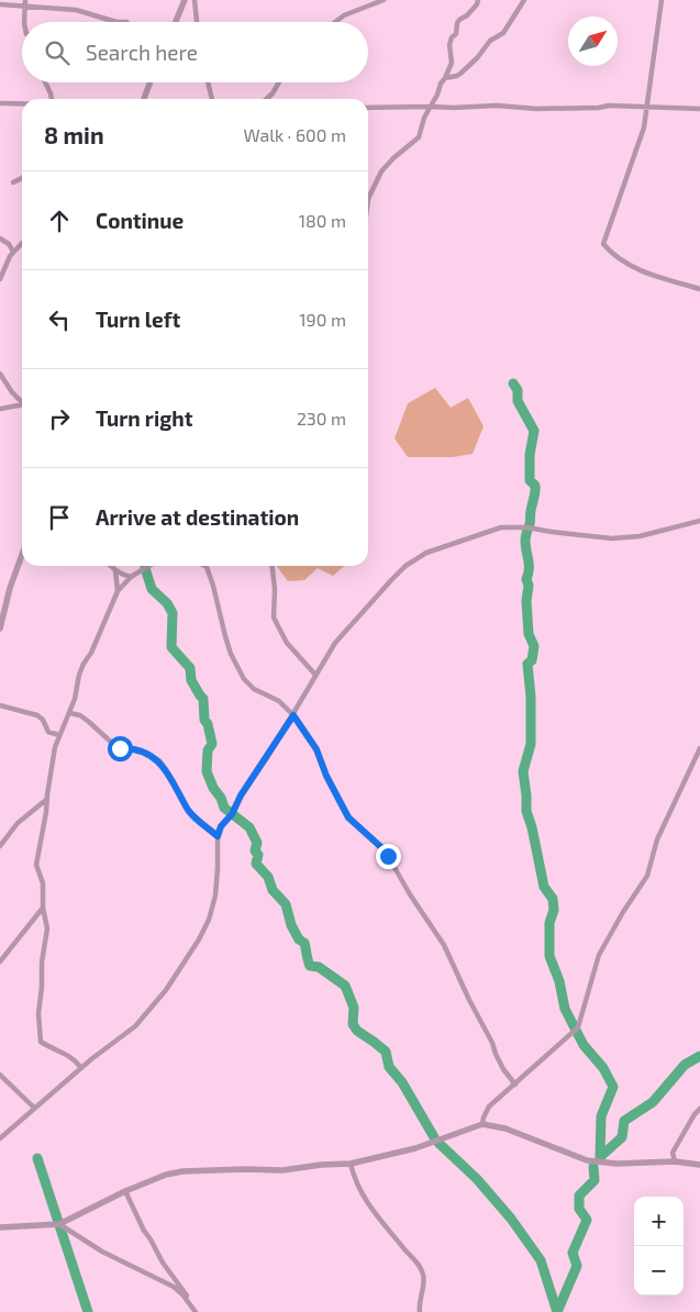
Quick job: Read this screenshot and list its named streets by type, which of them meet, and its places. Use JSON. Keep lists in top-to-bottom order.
{
  "north": "top right",
  "page": {
    "search": "Search here",
    "heading": ["8 min", "Walk · 600 m"],
    "list": [
      ["Continue", "180 m"],
      ["Turn left", "190 m"],
      ["Turn right", "230 m"],
      "Arrive at destination"
    ],
    "map_buttons": ["+", "−"]
  }
}
